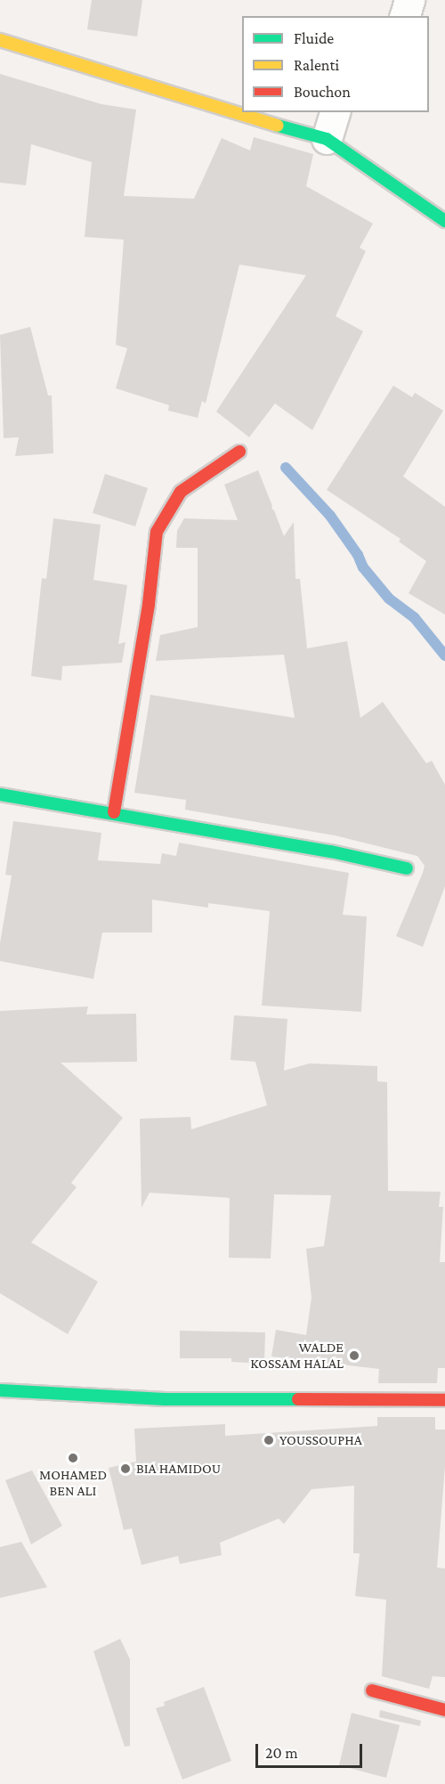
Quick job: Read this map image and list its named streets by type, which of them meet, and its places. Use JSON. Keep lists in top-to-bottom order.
{
  "places": [
    "WALDE KOSSAM HALAL",
    "YOUSSOUPHA",
    "MOHAMED BEN ALI",
    "BIA HAMIDOU"
  ],
  "legend": ["Fluide", "Ralenti", "Bouchon"],
  "scale_bar": "20 m"
}
